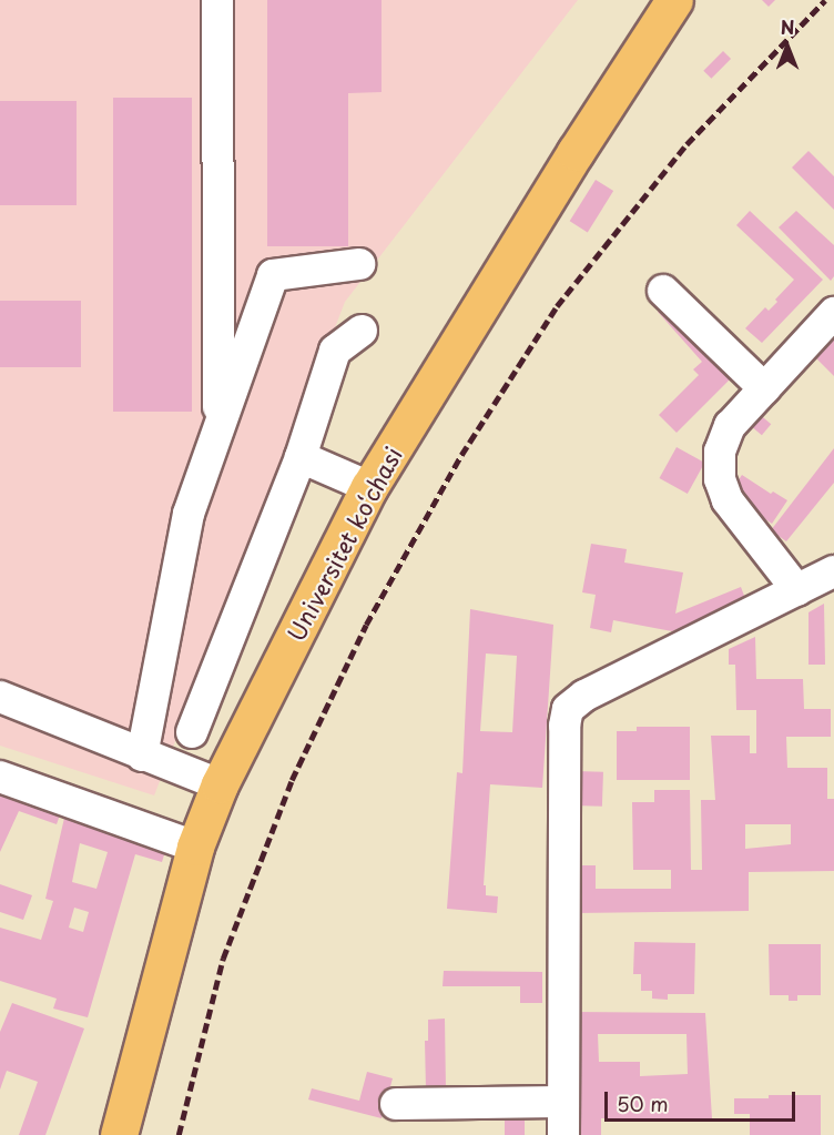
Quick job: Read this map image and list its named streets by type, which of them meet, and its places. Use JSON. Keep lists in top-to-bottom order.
{
  "streets": {
    "main road": ["Universitet kо‘chasi"]
  },
  "scale_bar": "50 m",
  "north": "top"
}
